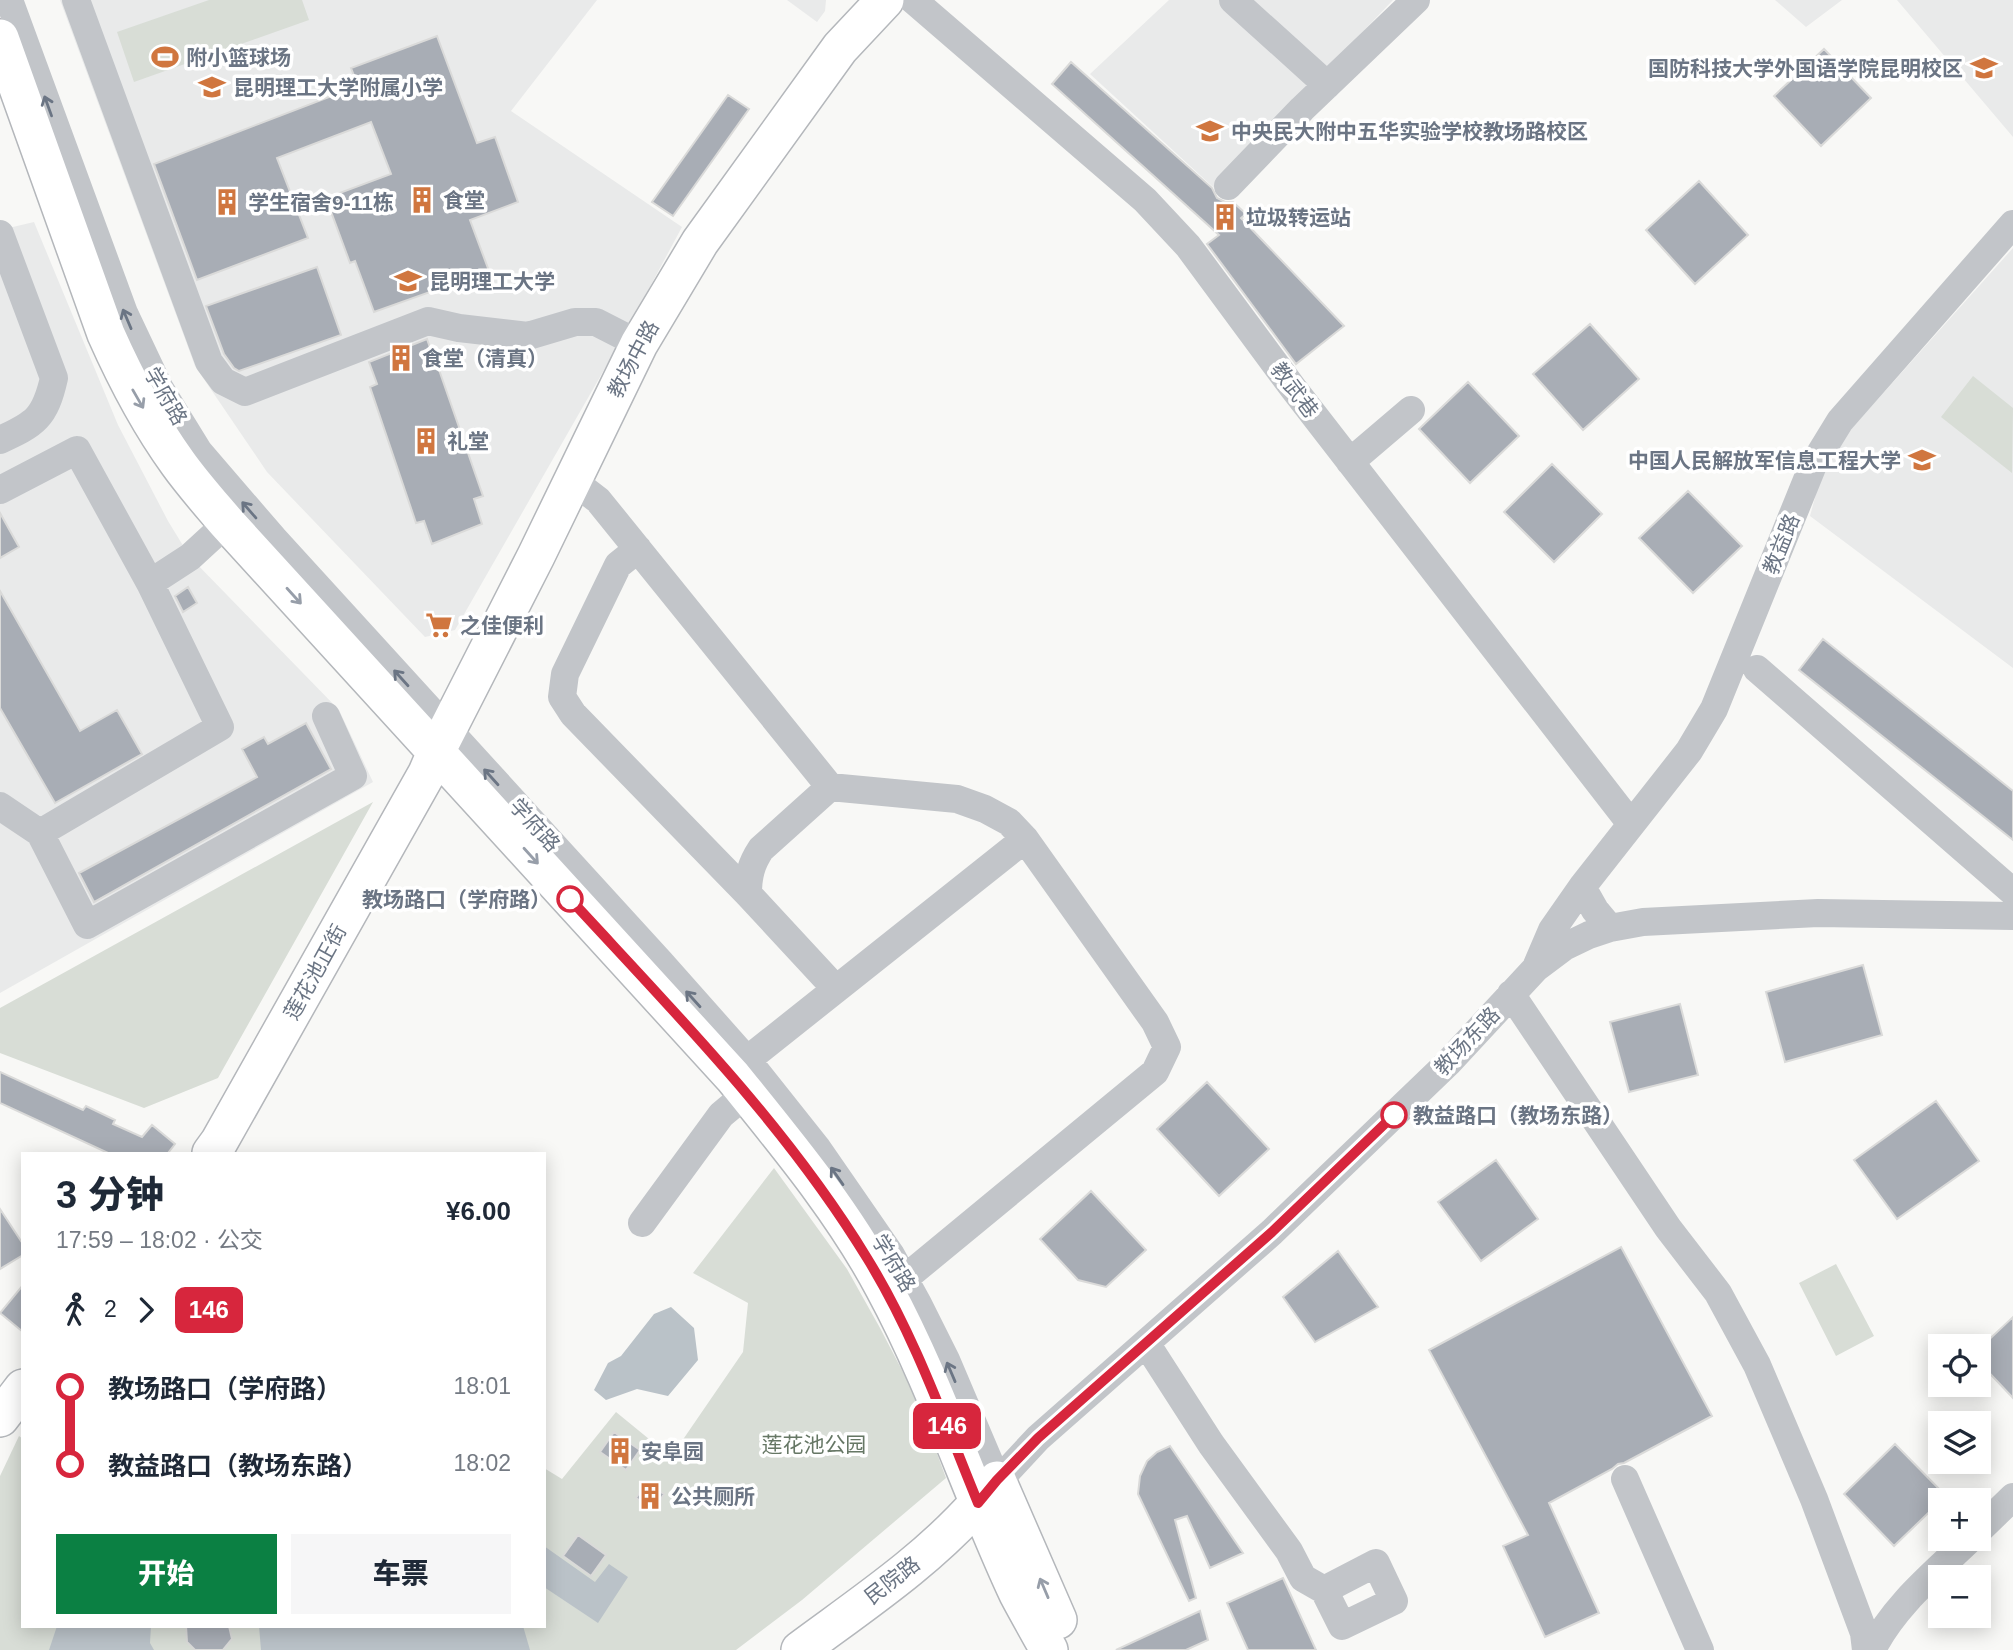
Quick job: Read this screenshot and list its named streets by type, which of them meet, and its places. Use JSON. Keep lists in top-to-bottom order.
{
  "streets": {
    "main road": [
      "教场中路",
      "学府路",
      "莲花池正街",
      "民院路"
    ],
    "street": ["教武巷", "教益路", "教场东路"]
  },
  "crossings": [
    ["教场中路", "学府路"],
    ["教场中路", "莲花池正街"],
    ["教武巷", "教益路"],
    ["学府路", "莲花池正街"],
    ["学府路", "教场东路"],
    ["学府路", "民院路"],
    ["教益路", "教场东路"],
    ["教场东路", "民院路"]
  ],
  "parks": ["莲花池公园"],
  "places": {
    "sports": ["附小篮球场"],
    "school or university": [
      "国防科技大学外国语学院昆明校区",
      "昆明理工大学附属小学",
      "中央民大附中五华实验学校教场路校区",
      "昆明理工大学",
      "中国人民解放军信息工程大学"
    ],
    "building": [
      "食堂",
      "学生宿舍9-11栋",
      "垃圾转运站",
      "食堂（清真）",
      "礼堂",
      "安阜园",
      "公共厕所"
    ],
    "supermarket": ["之佳便利"],
    "other": ["教场路口（学府路）", "教益路口（教场东路）"]
  },
  "lines": ["bus line 146"],
  "page": {
    "on_map": "146",
    "heading": ["3 分钟", "17:59 – 18:02 · 公交", "¥6.00"],
    "legs": ["2", "146"],
    "map_buttons": ["+", "−"],
    "list": [
      {
        "name": "教场路口（学府路）",
        "value": "18:01"
      },
      {
        "name": "教益路口（教场东路）",
        "value": "18:02"
      }
    ],
    "buttons": ["开始", "车票"]
  }
}
